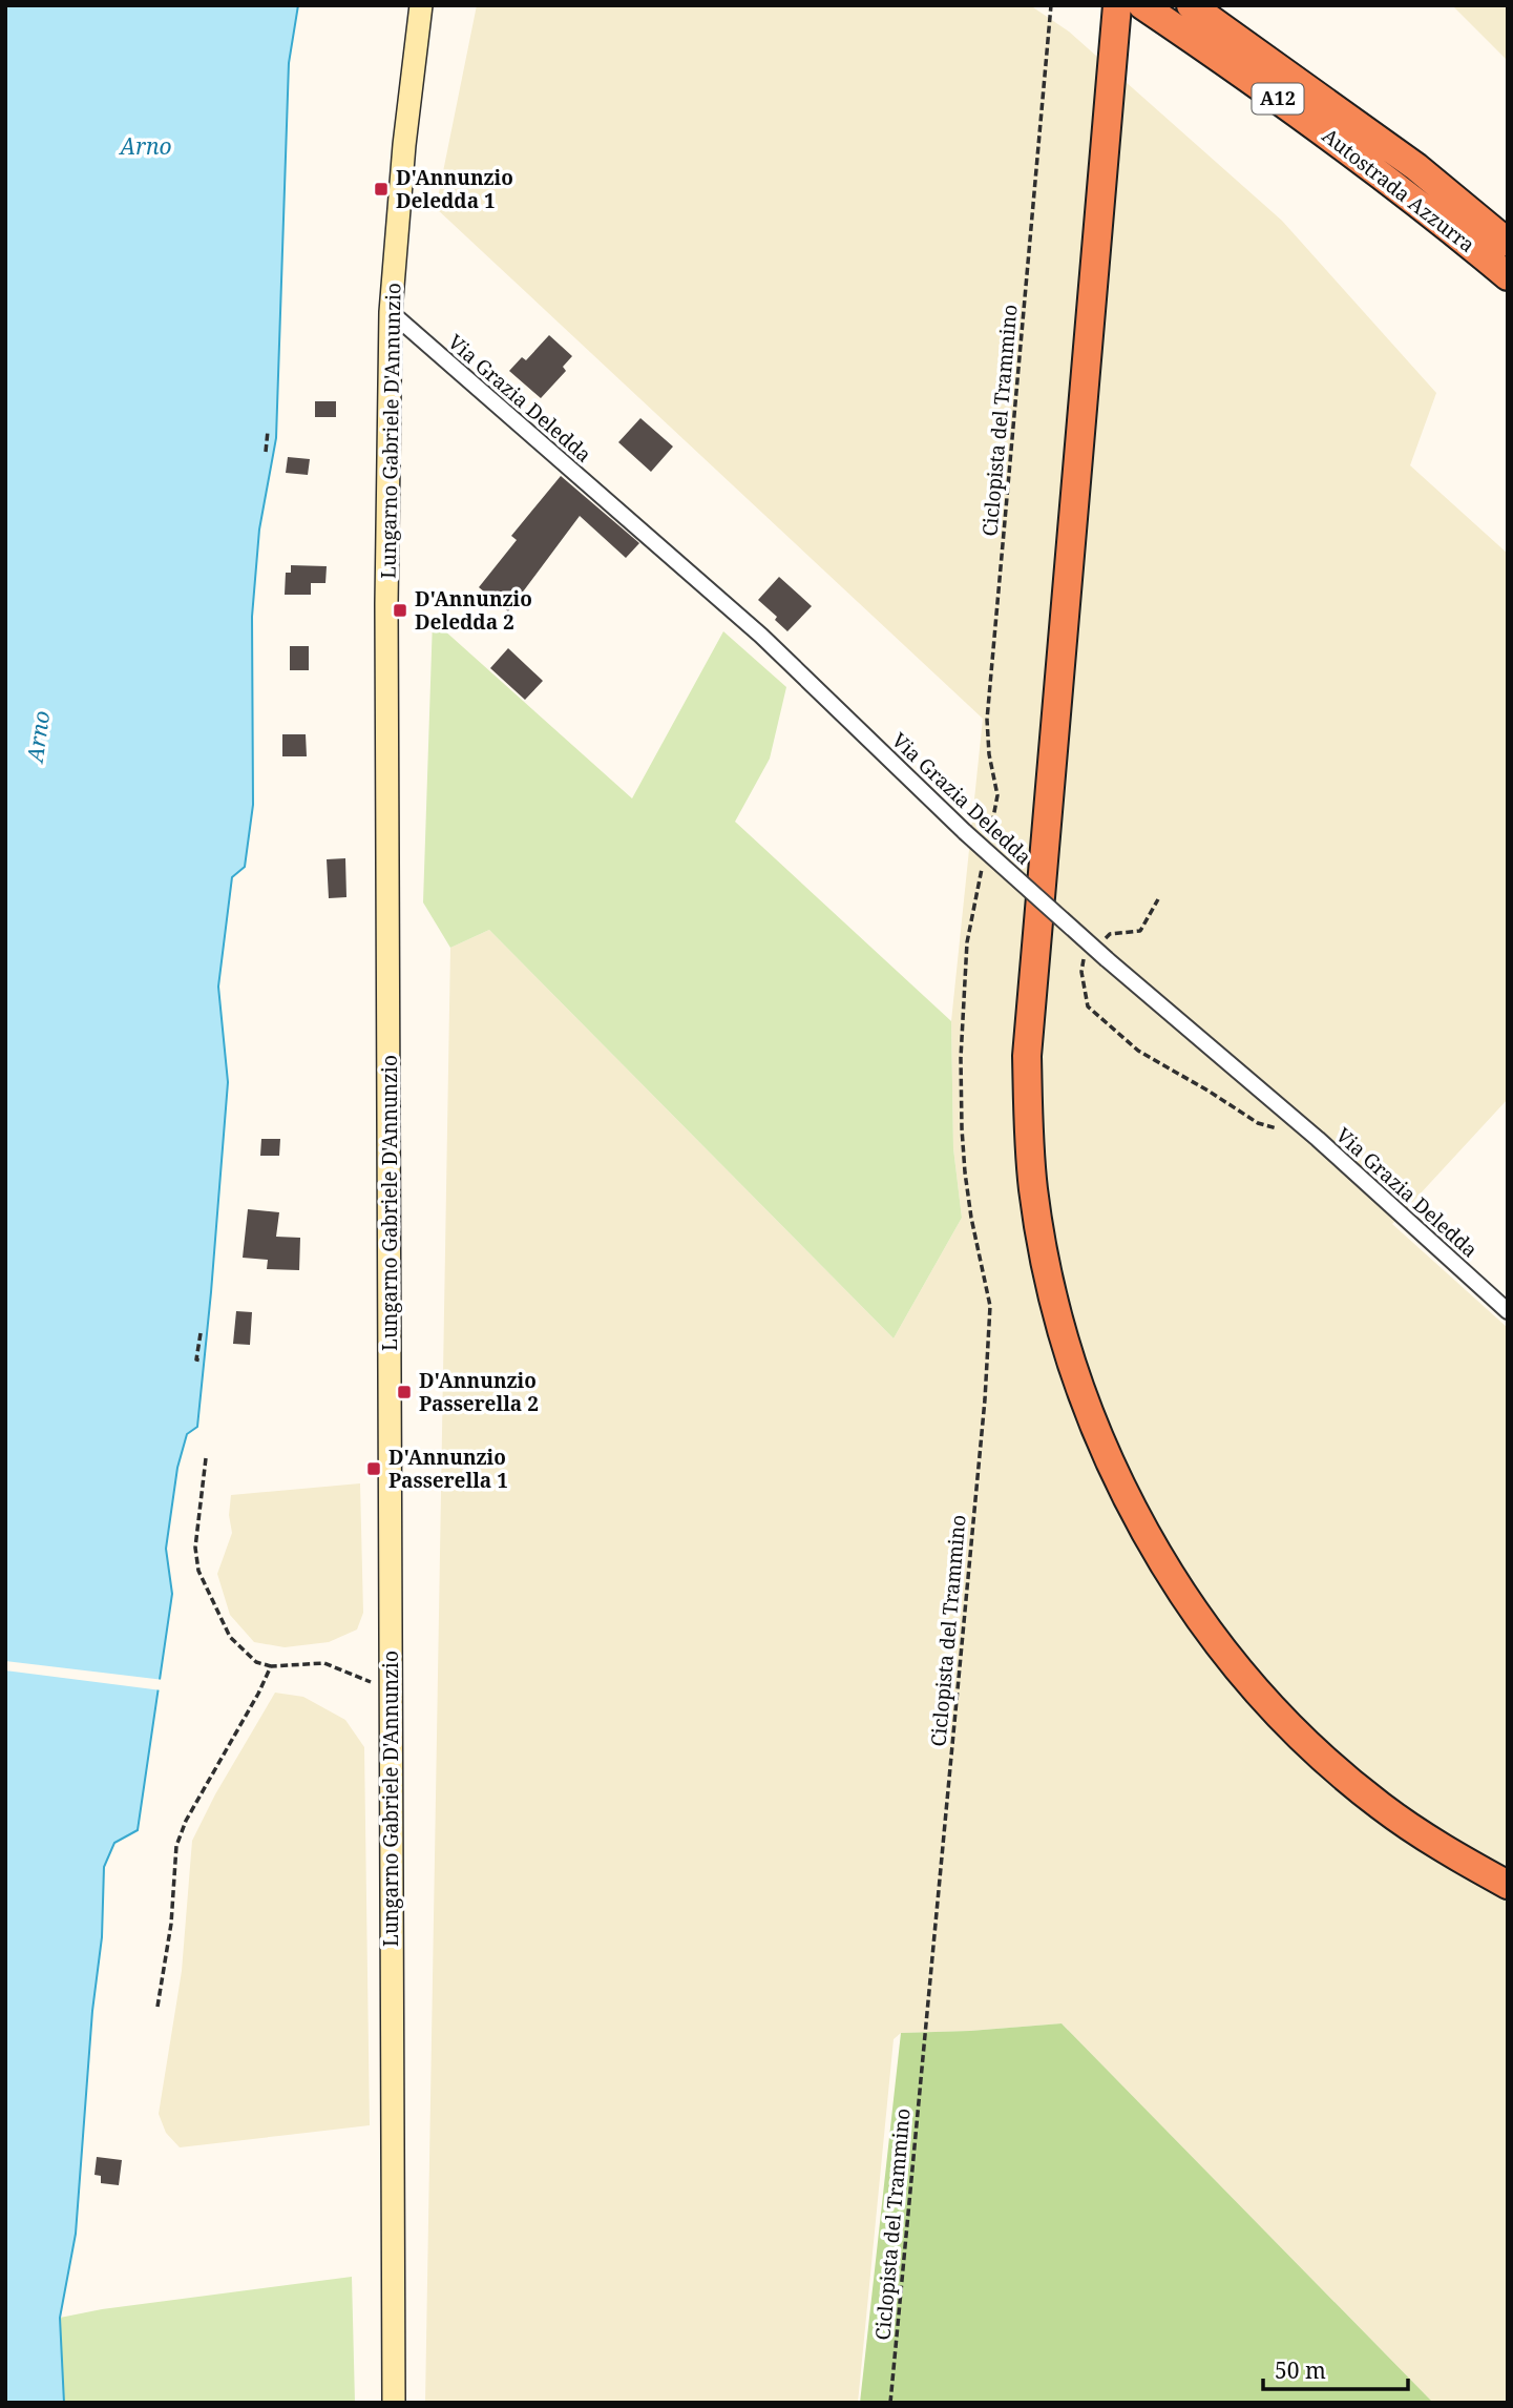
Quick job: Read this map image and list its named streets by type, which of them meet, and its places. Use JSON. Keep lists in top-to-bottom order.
{
  "streets": {
    "highway": ["A12", "Autostrada Azzurra"],
    "main road": ["Lungarno Gabriele D'Annunzio"],
    "street": ["Via Grazia Deledda"],
    "path": ["Ciclopista del Trammino"]
  },
  "crossings": [
    ["Via Grazia Deledda", "Lungarno Gabriele D'Annunzio"]
  ],
  "water": ["Arno"],
  "places": {
    "transit": [
      "D'Annunzio Deledda 1",
      "D'Annunzio Deledda 2",
      "D'Annunzio Passerella 2",
      "D'Annunzio Passerella 1"
    ]
  },
  "scale_bar": "50 m"
}
